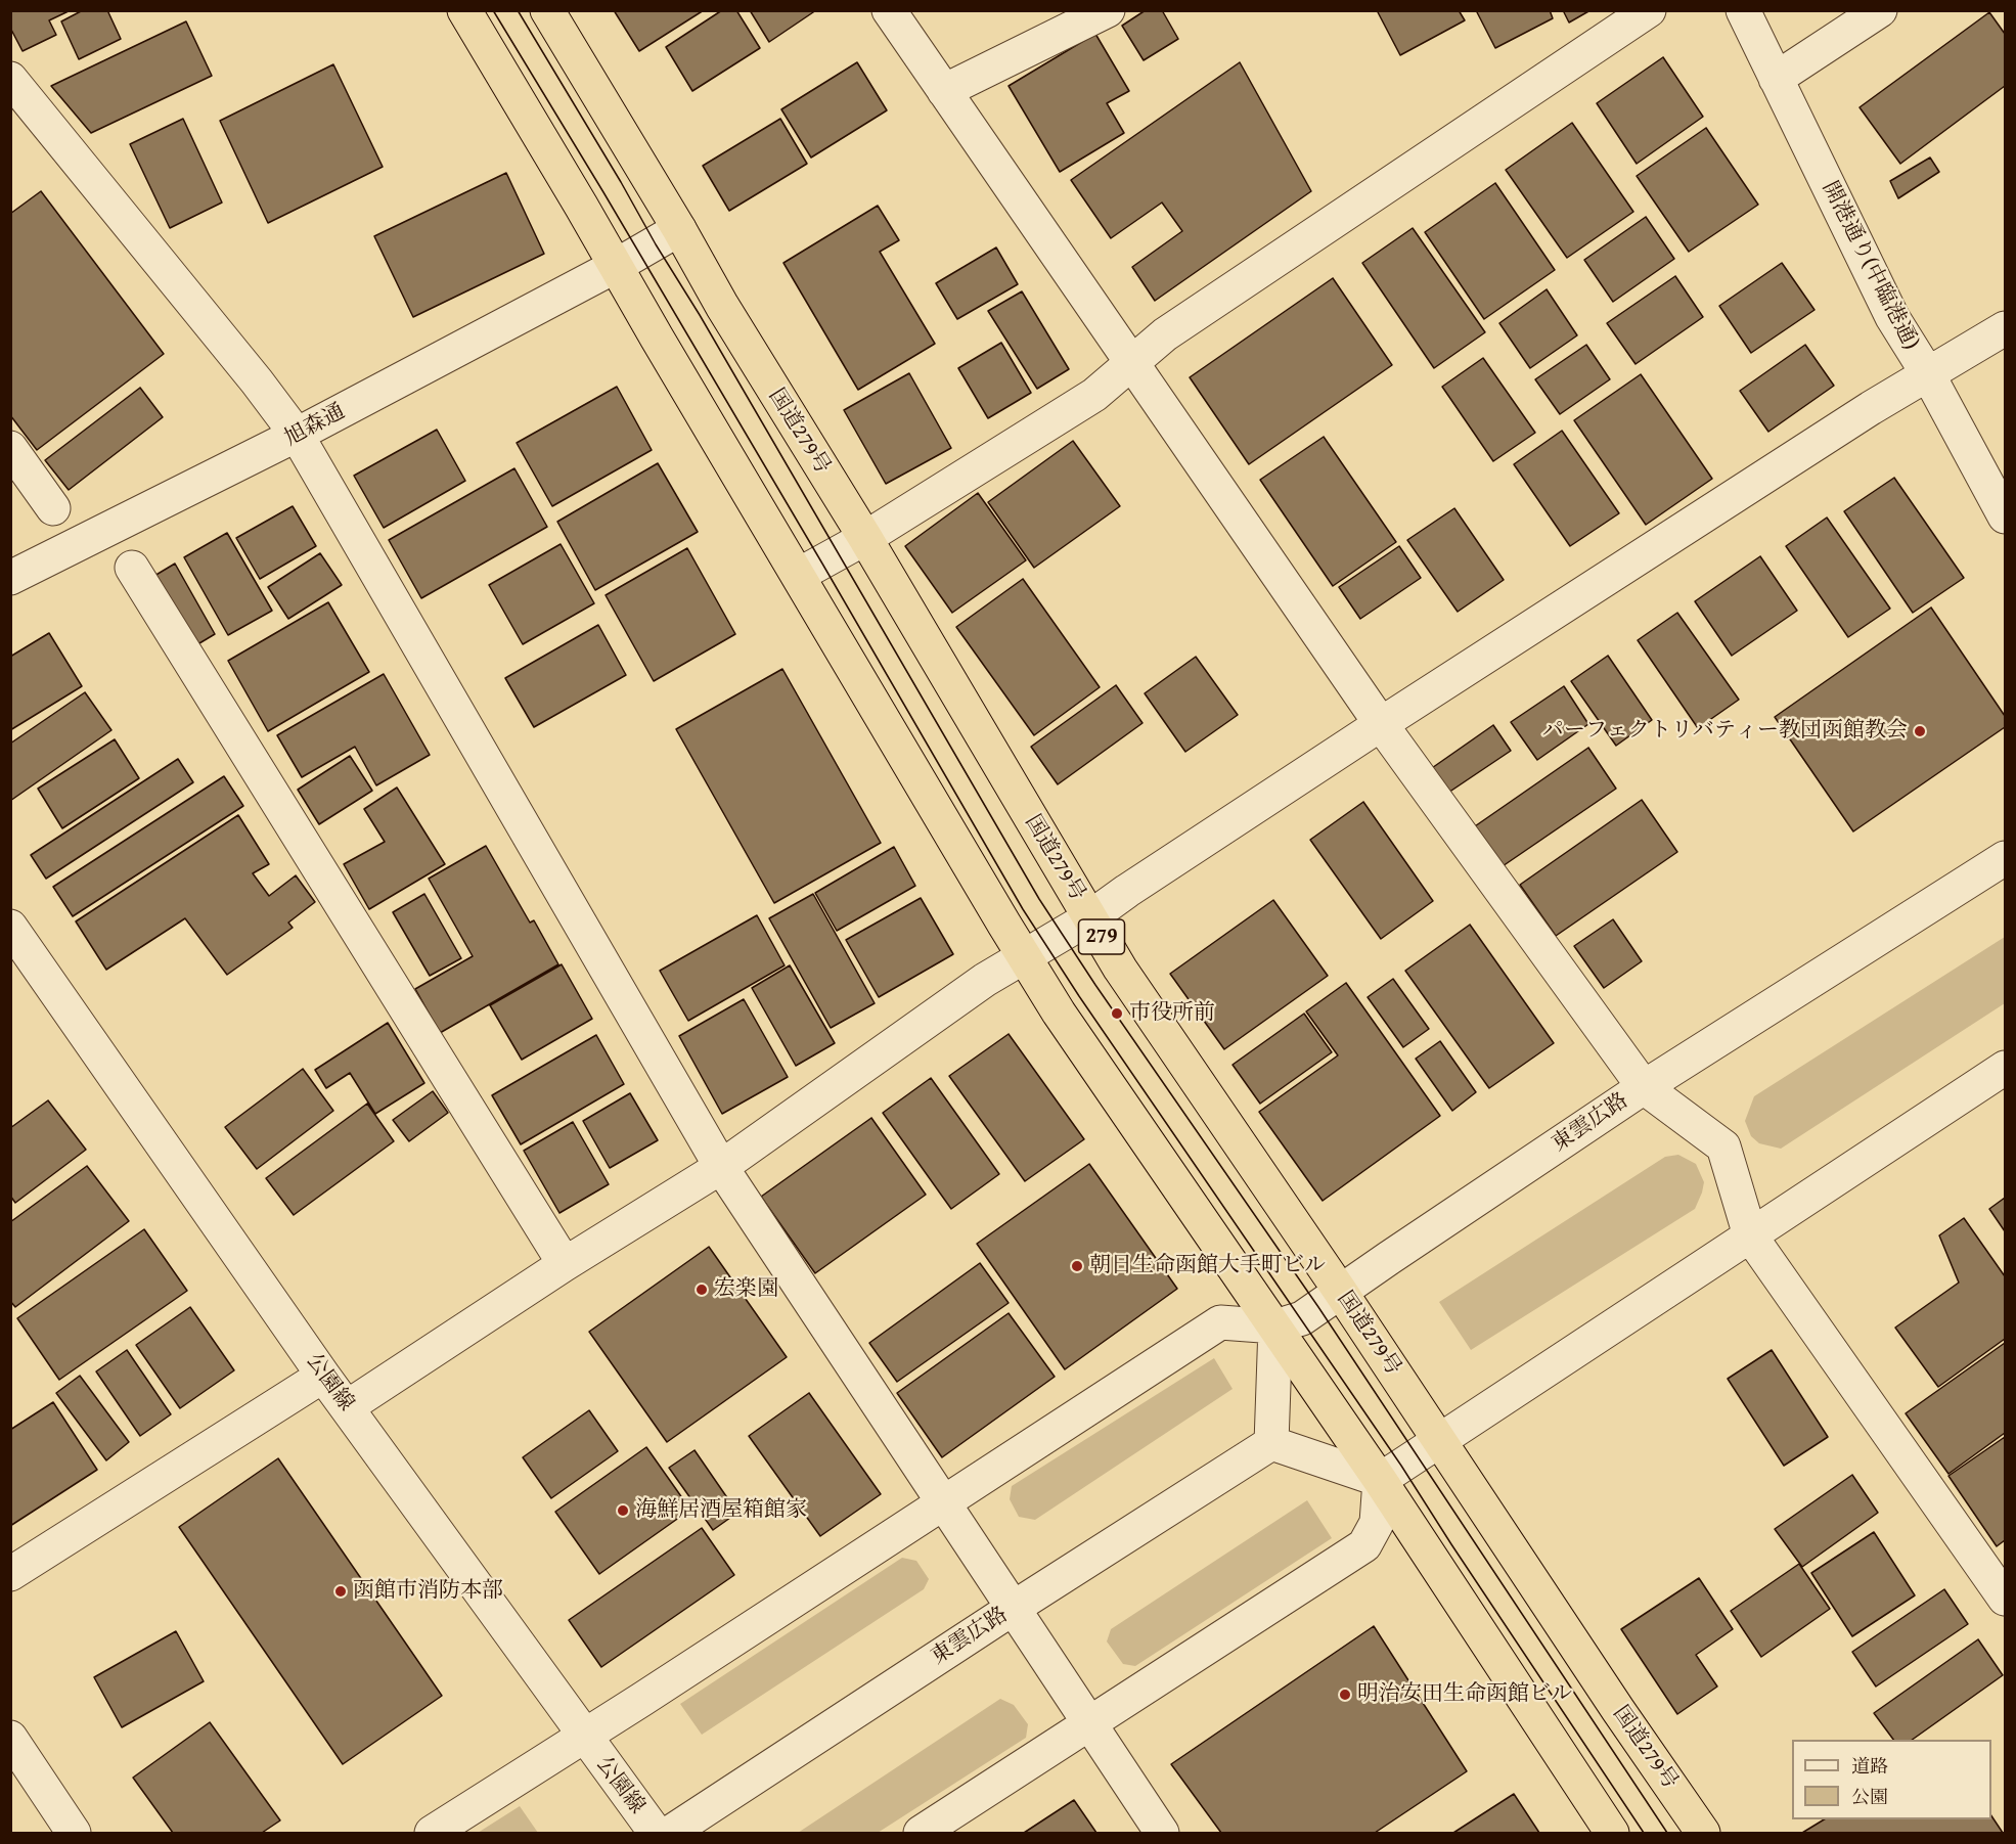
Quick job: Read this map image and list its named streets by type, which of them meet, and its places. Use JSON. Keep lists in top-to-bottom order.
{
  "streets": {
    "highway": ["国道279号", "279"],
    "street": [
      "開港通り(中臨港通)",
      "旭森通",
      "東雲広路",
      "公園線"
    ]
  },
  "crossings": [
    ["旭森通", "国道279号"],
    ["国道279号", "東雲広路"]
  ],
  "places": [
    "パーフェクトリバティー教団函館教会",
    "市役所前",
    "朝日生命函館大手町ビル",
    "宏楽園",
    "海鮮居酒屋箱館家",
    "函館市消防本部",
    "明治安田生命函館ビル"
  ],
  "legend": ["道路", "公園"]
}
